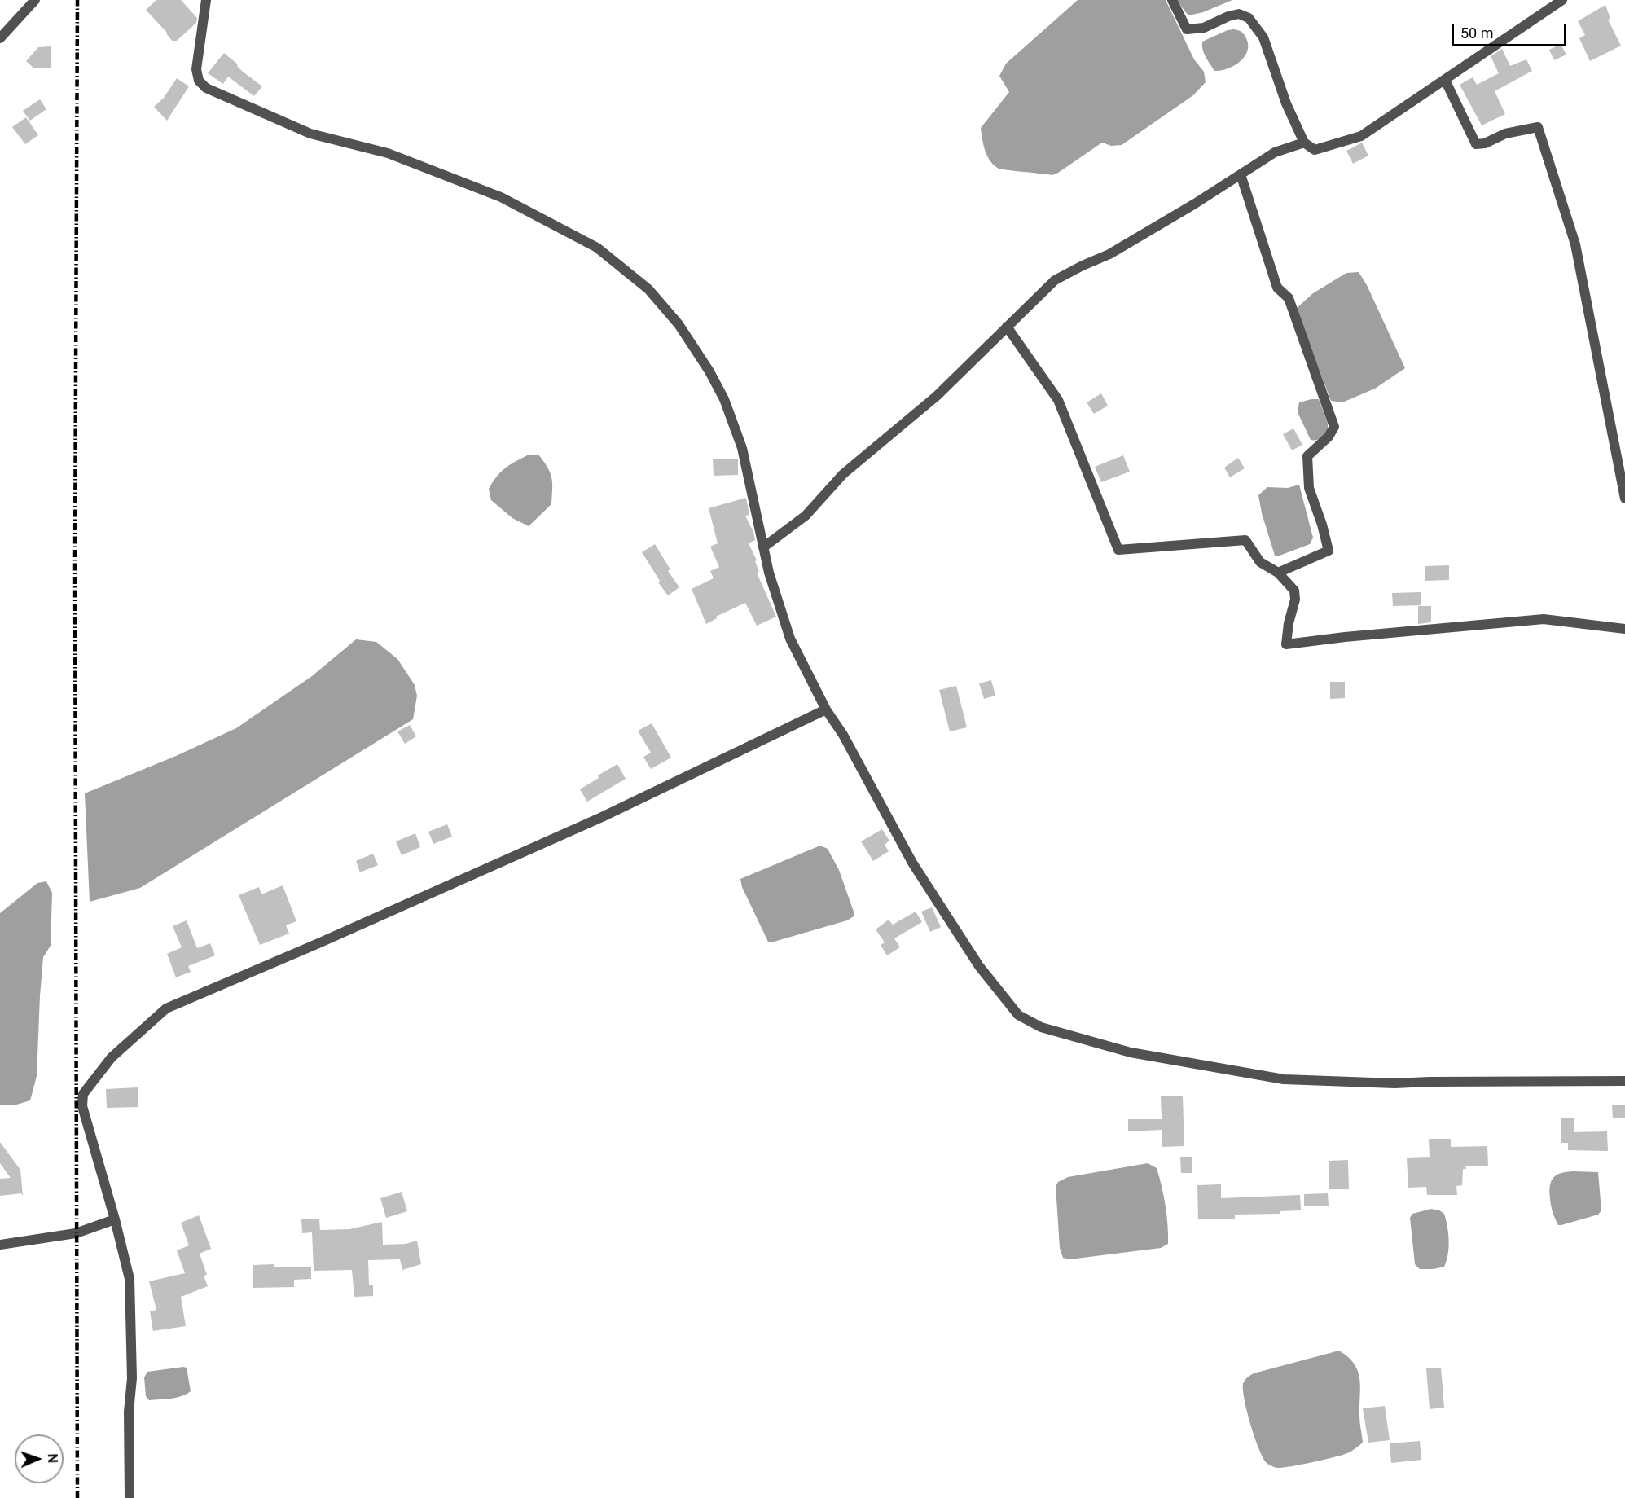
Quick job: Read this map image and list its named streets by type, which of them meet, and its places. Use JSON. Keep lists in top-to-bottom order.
{
  "scale_bar": "50 m",
  "north": "right"
}
